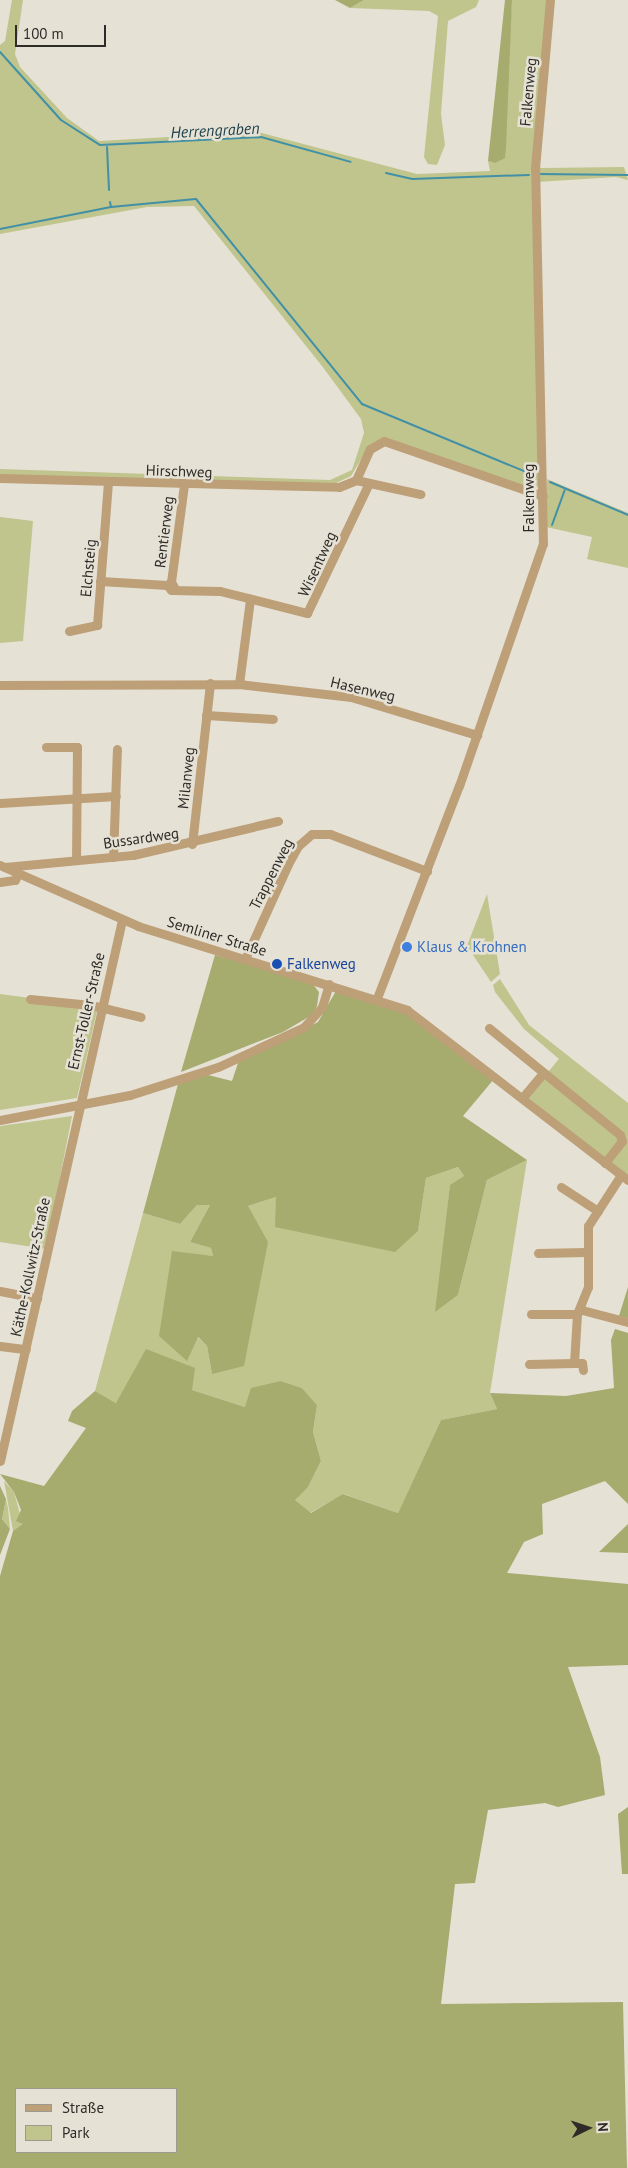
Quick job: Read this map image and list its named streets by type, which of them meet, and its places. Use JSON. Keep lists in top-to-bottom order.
{
  "streets": {
    "street": [
      "Falkenweg",
      "Hirschweg",
      "Rentierweg",
      "Wisentweg",
      "Elchsteig",
      "Hasenweg",
      "Milanweg",
      "Bussardweg",
      "Trappenweg",
      "Semliner Straße",
      "Ernst-Toller-Straße",
      "Käthe-Kollwitz-Straße"
    ]
  },
  "crossings": [
    ["Falkenweg", "Hasenweg"],
    ["Falkenweg", "Trappenweg"],
    ["Falkenweg", "Semliner Straße"],
    ["Hirschweg", "Rentierweg"],
    ["Hirschweg", "Elchsteig"],
    ["Rentierweg", "Wisentweg"],
    ["Wisentweg", "Elchsteig"],
    ["Hasenweg", "Milanweg"],
    ["Milanweg", "Bussardweg"],
    ["Bussardweg", "Semliner Straße"],
    ["Trappenweg", "Semliner Straße"],
    ["Semliner Straße", "Ernst-Toller-Straße"],
    ["Ernst-Toller-Straße", "Käthe-Kollwitz-Straße"]
  ],
  "water": ["Herrengraben"],
  "places": ["Klaus & Krohnen", "Falkenweg"],
  "legend": ["Straße", "Park"],
  "scale_bar": "100 m",
  "north": "right"
}
